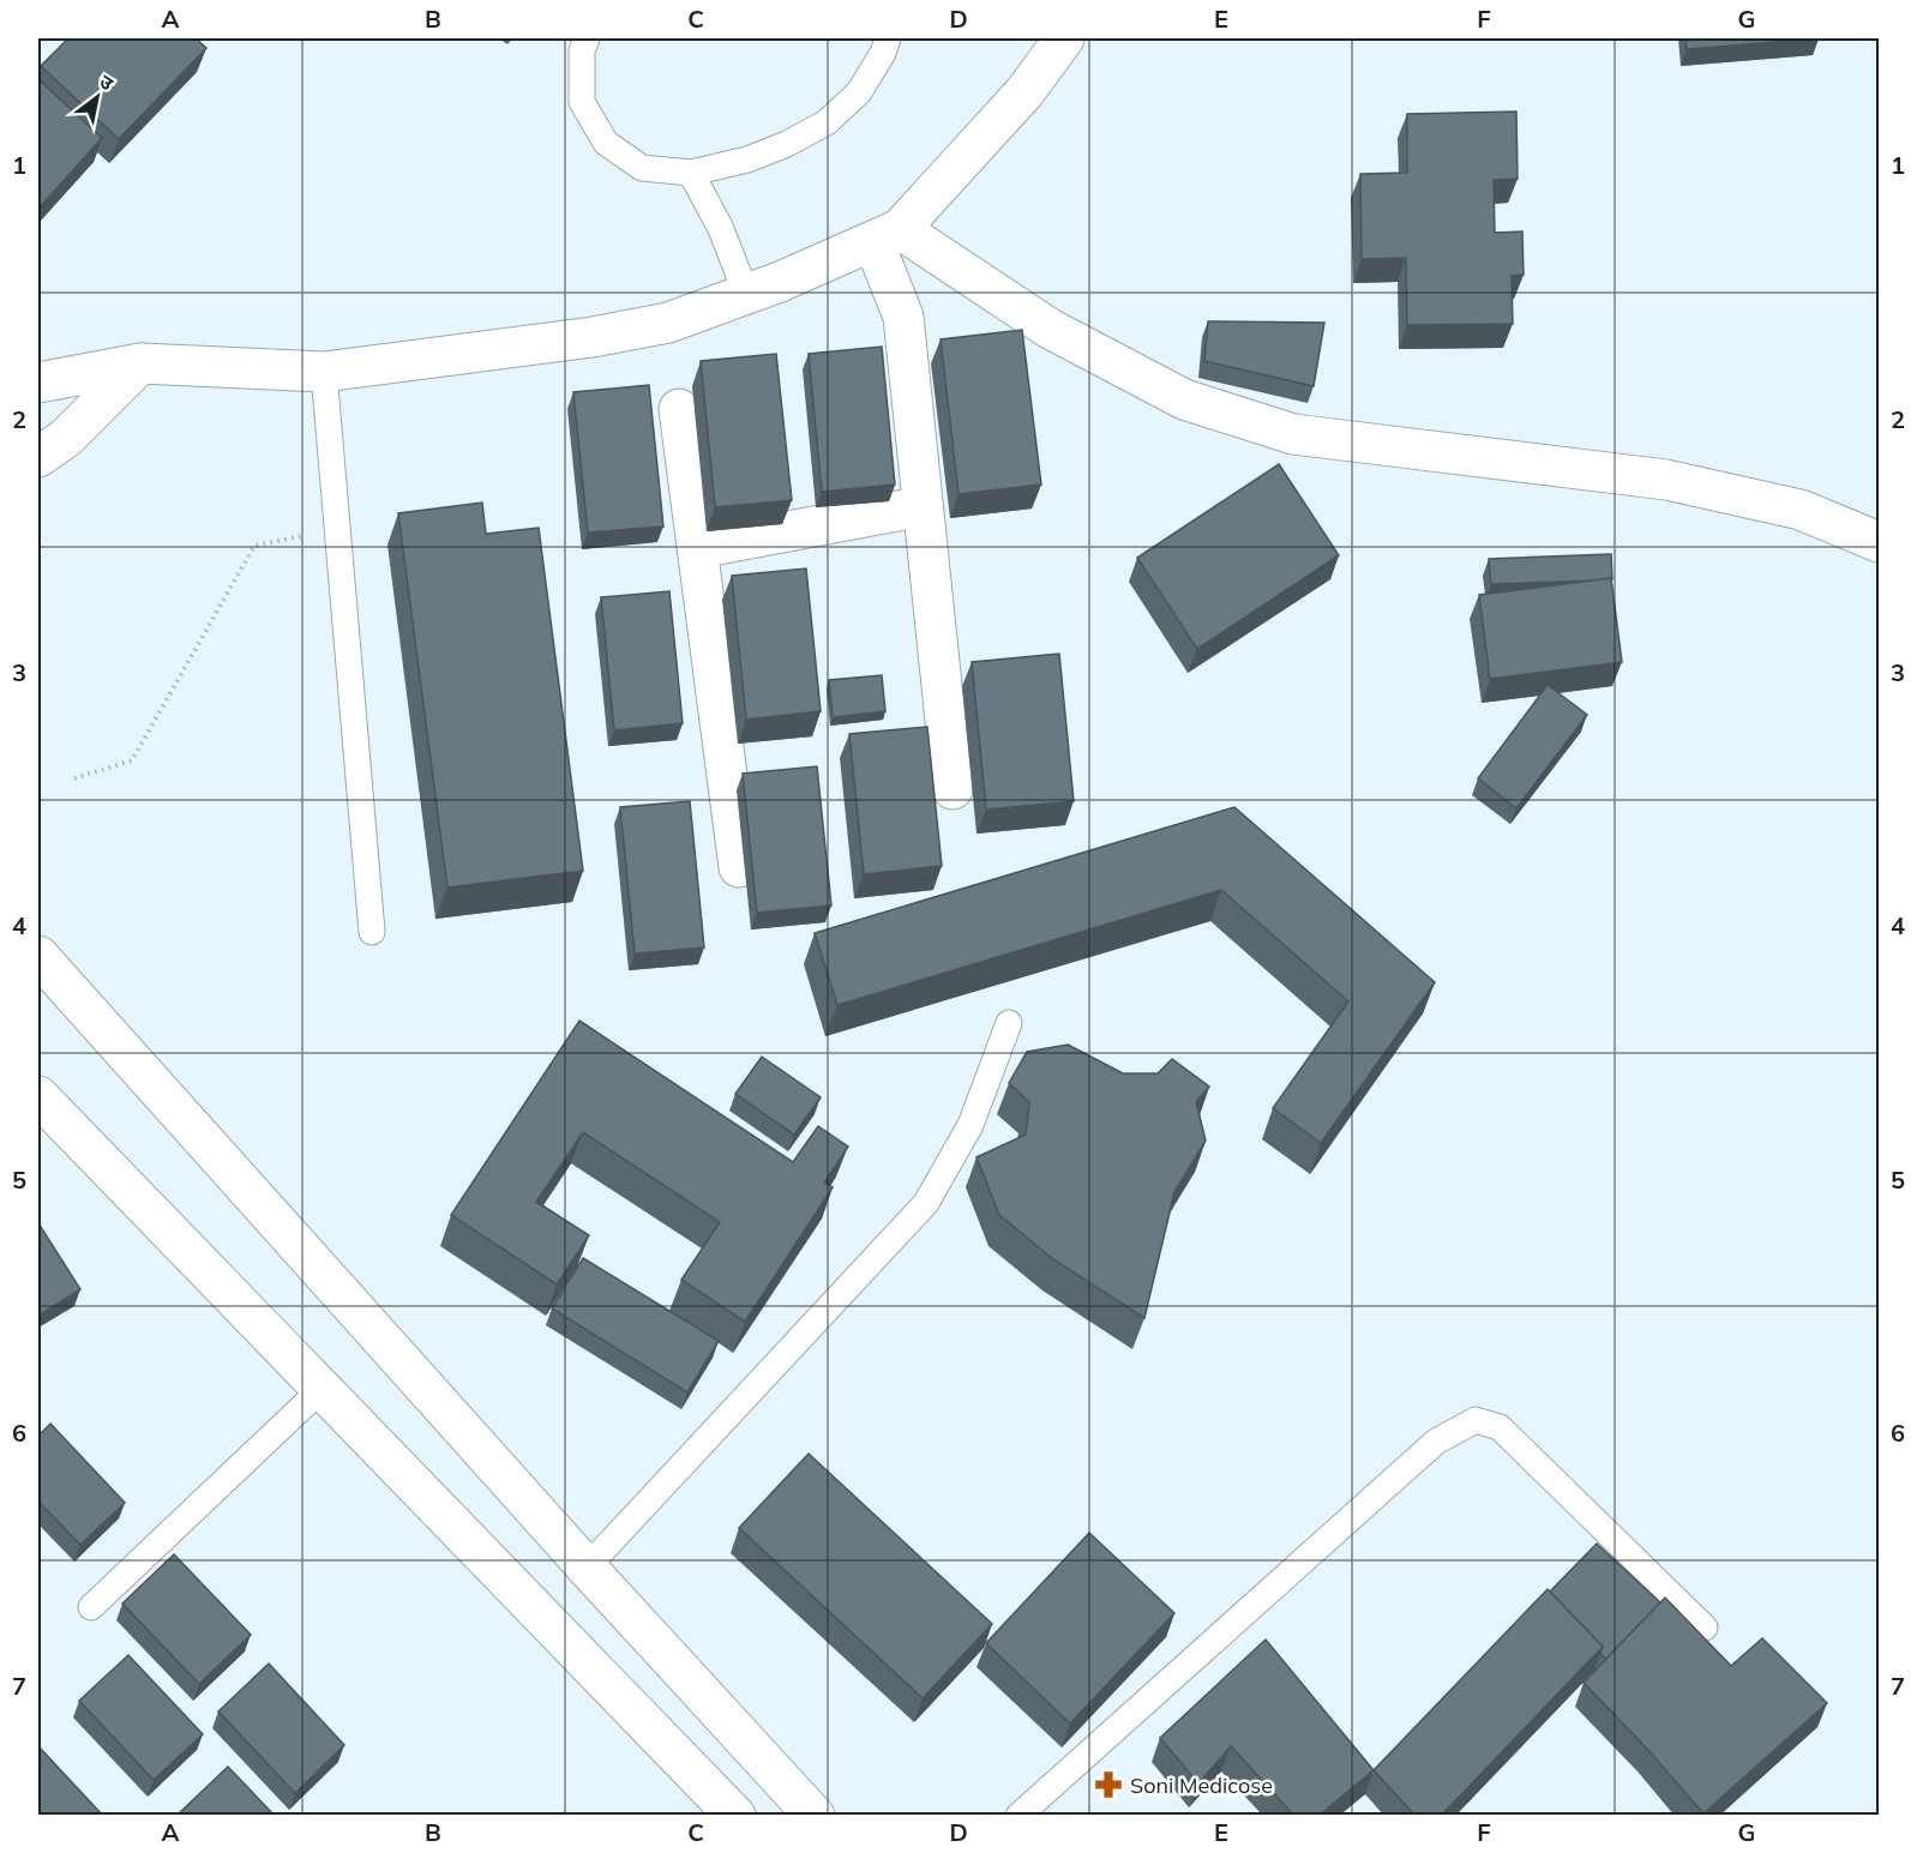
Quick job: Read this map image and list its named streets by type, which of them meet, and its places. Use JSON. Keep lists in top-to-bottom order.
{
  "places": {
    "pharmacy": ["Soni Medicose"]
  },
  "north": "top right",
  "grid": {
    "columns": [
      "A",
      "B",
      "C",
      "D",
      "E",
      "F",
      "G"
    ],
    "rows": [
      "1",
      "2",
      "3",
      "4",
      "5",
      "6",
      "7"
    ]
  }
}
